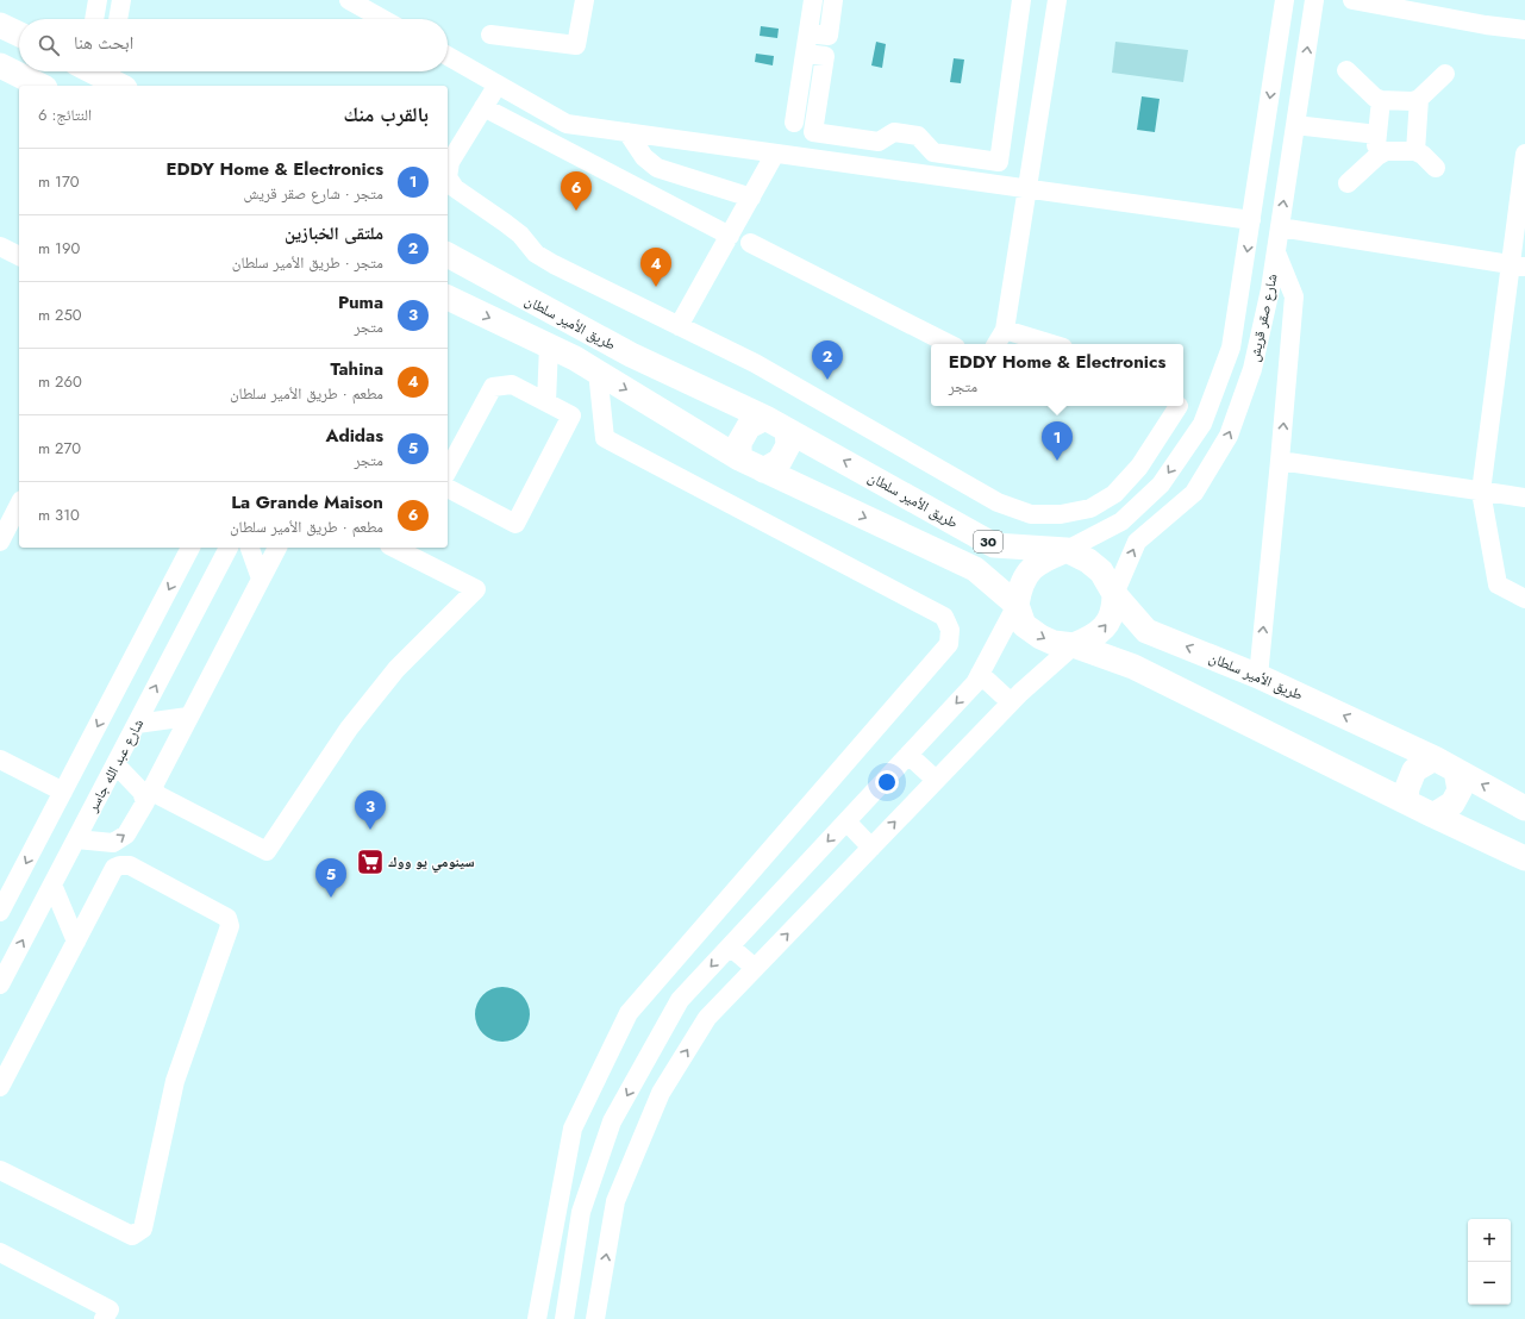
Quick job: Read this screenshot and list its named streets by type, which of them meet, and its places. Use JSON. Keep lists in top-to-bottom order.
{
  "streets": {
    "main road": ["طريق الأمير سلطان", "30"],
    "street": ["شارع صقر قريش", "شارع عبد الله جاسر"]
  },
  "crossings": [
    ["شارع صقر قريش", "طريق الأمير سلطان"]
  ],
  "places": {
    "supermarket": ["سينومي يو ووك"]
  },
  "page": {
    "search": "ابحث هنا",
    "heading": ["بالقرب منك", "النتائج: 6"],
    "list": [
      {
        "mark": "1",
        "name": "EDDY Home & Electronics",
        "note": "متجر · شارع صقر قريش",
        "value": "170 m"
      },
      {
        "mark": "2",
        "name": "ملتقى الخبازين",
        "note": "متجر · طريق الأمير سلطان",
        "value": "190 m"
      },
      {
        "mark": "3",
        "name": "Puma",
        "note": "متجر",
        "value": "250 m"
      },
      {
        "mark": "4",
        "name": "Tahina",
        "note": "مطعم · طريق الأمير سلطان",
        "value": "260 m"
      },
      {
        "mark": "5",
        "name": "Adidas",
        "note": "متجر",
        "value": "270 m"
      },
      {
        "mark": "6",
        "name": "La Grande Maison",
        "note": "مطعم · طريق الأمير سلطان",
        "value": "310 m"
      }
    ],
    "pins": [
      "6",
      "4",
      "2",
      "1",
      "3",
      "5"
    ],
    "popup": ["EDDY Home & Electronics", "متجر"],
    "map_buttons": ["+", "−"]
  }
}
